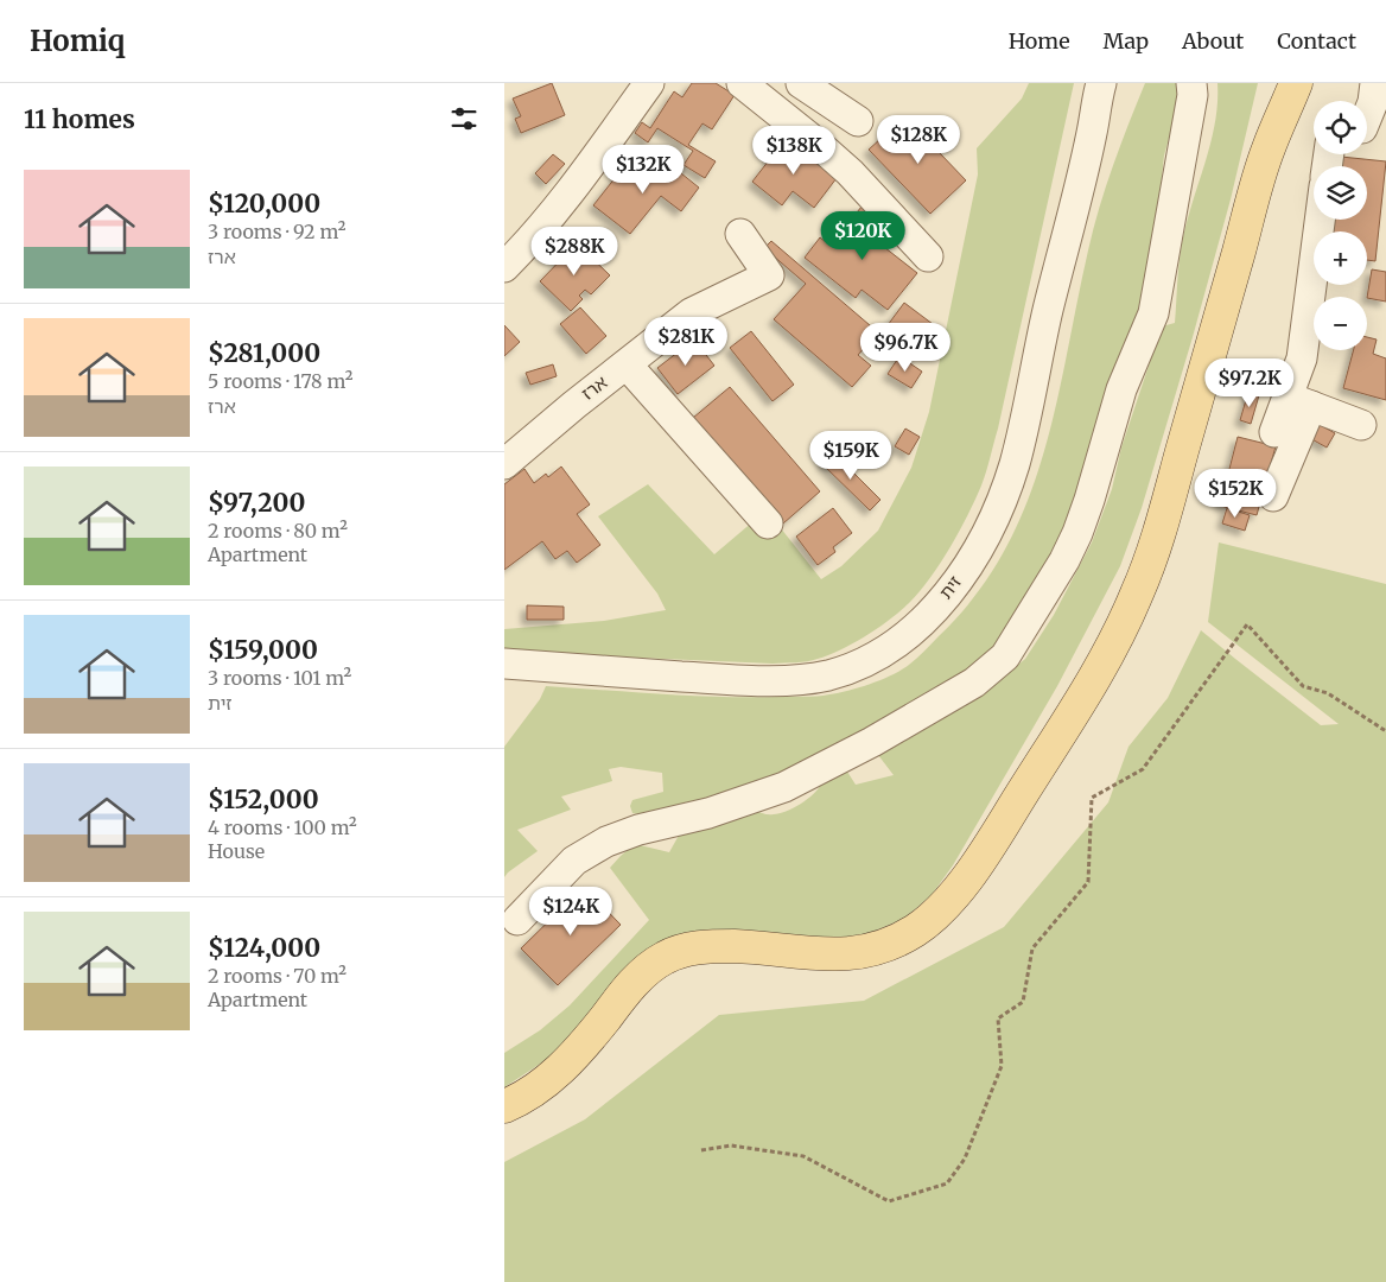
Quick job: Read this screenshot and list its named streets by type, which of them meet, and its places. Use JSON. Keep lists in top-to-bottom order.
{
  "streets": {
    "street": ["ארז", "זית"]
  },
  "page": {
    "header": "Homiq",
    "nav": [
      "Home",
      "Map",
      "About",
      "Contact"
    ],
    "heading": "11 homes",
    "map_buttons": ["+", "−"],
    "price": [
      "$128K",
      "$138K",
      "$132K",
      "$120K",
      "$288K",
      "$281K",
      "$96.7K",
      "$97.2K",
      "$159K",
      "$152K",
      "$124K"
    ],
    "list": [
      {
        "name": "$120,000",
        "note": "3 rooms · 92 m² · ארז"
      },
      {
        "name": "$281,000",
        "note": "5 rooms · 178 m² · ארז"
      },
      {
        "name": "$97,200",
        "note": "2 rooms · 80 m² · Apartment"
      },
      {
        "name": "$159,000",
        "note": "3 rooms · 101 m² · זית"
      },
      {
        "name": "$152,000",
        "note": "4 rooms · 100 m² · House"
      },
      {
        "name": "$124,000",
        "note": "2 rooms · 70 m² · Apartment"
      }
    ]
  }
}
